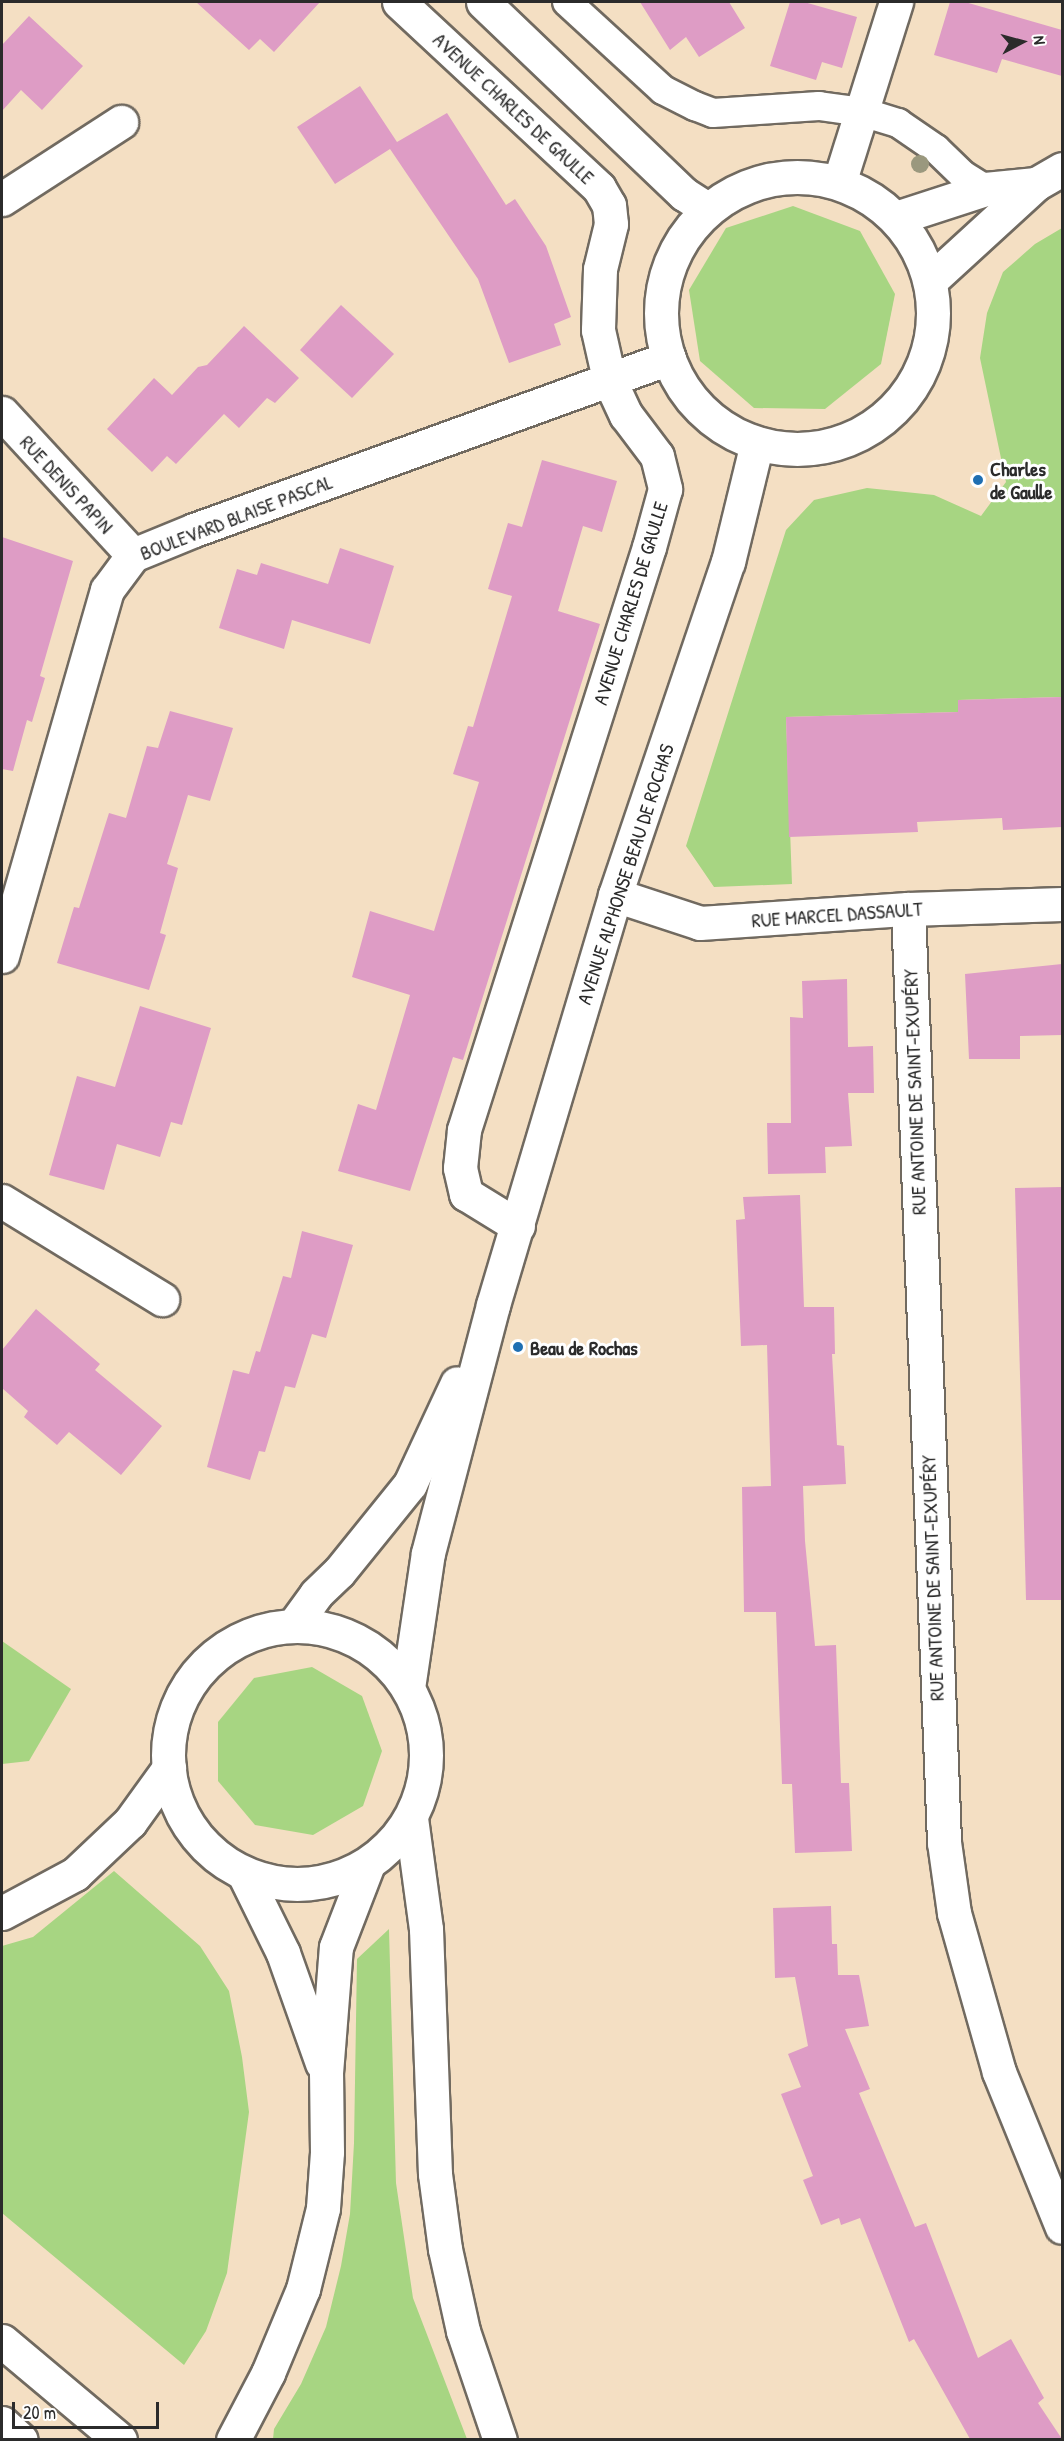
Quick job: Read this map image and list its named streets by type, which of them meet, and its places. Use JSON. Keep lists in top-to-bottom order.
{
  "streets": {
    "main road": [
      "AVENUE CHARLES DE GAULLE",
      "RUE DENIS PAPIN",
      "BOULEVARD BLAISE PASCAL",
      "AVENUE ALPHONSE BEAU DE ROCHAS",
      "RUE MARCEL DASSAULT",
      "RUE ANTOINE DE SAINT-EXUPÉRY"
    ]
  },
  "crossings": [
    ["AVENUE CHARLES DE GAULLE", "BOULEVARD BLAISE PASCAL"],
    ["AVENUE CHARLES DE GAULLE", "AVENUE ALPHONSE BEAU DE ROCHAS"],
    ["RUE DENIS PAPIN", "BOULEVARD BLAISE PASCAL"],
    ["AVENUE ALPHONSE BEAU DE ROCHAS", "RUE MARCEL DASSAULT"],
    ["RUE MARCEL DASSAULT", "RUE ANTOINE DE SAINT-EXUPÉRY"]
  ],
  "places": ["Charles de Gaulle", "Beau de Rochas"],
  "scale_bar": "20 m",
  "north": "right"
}
